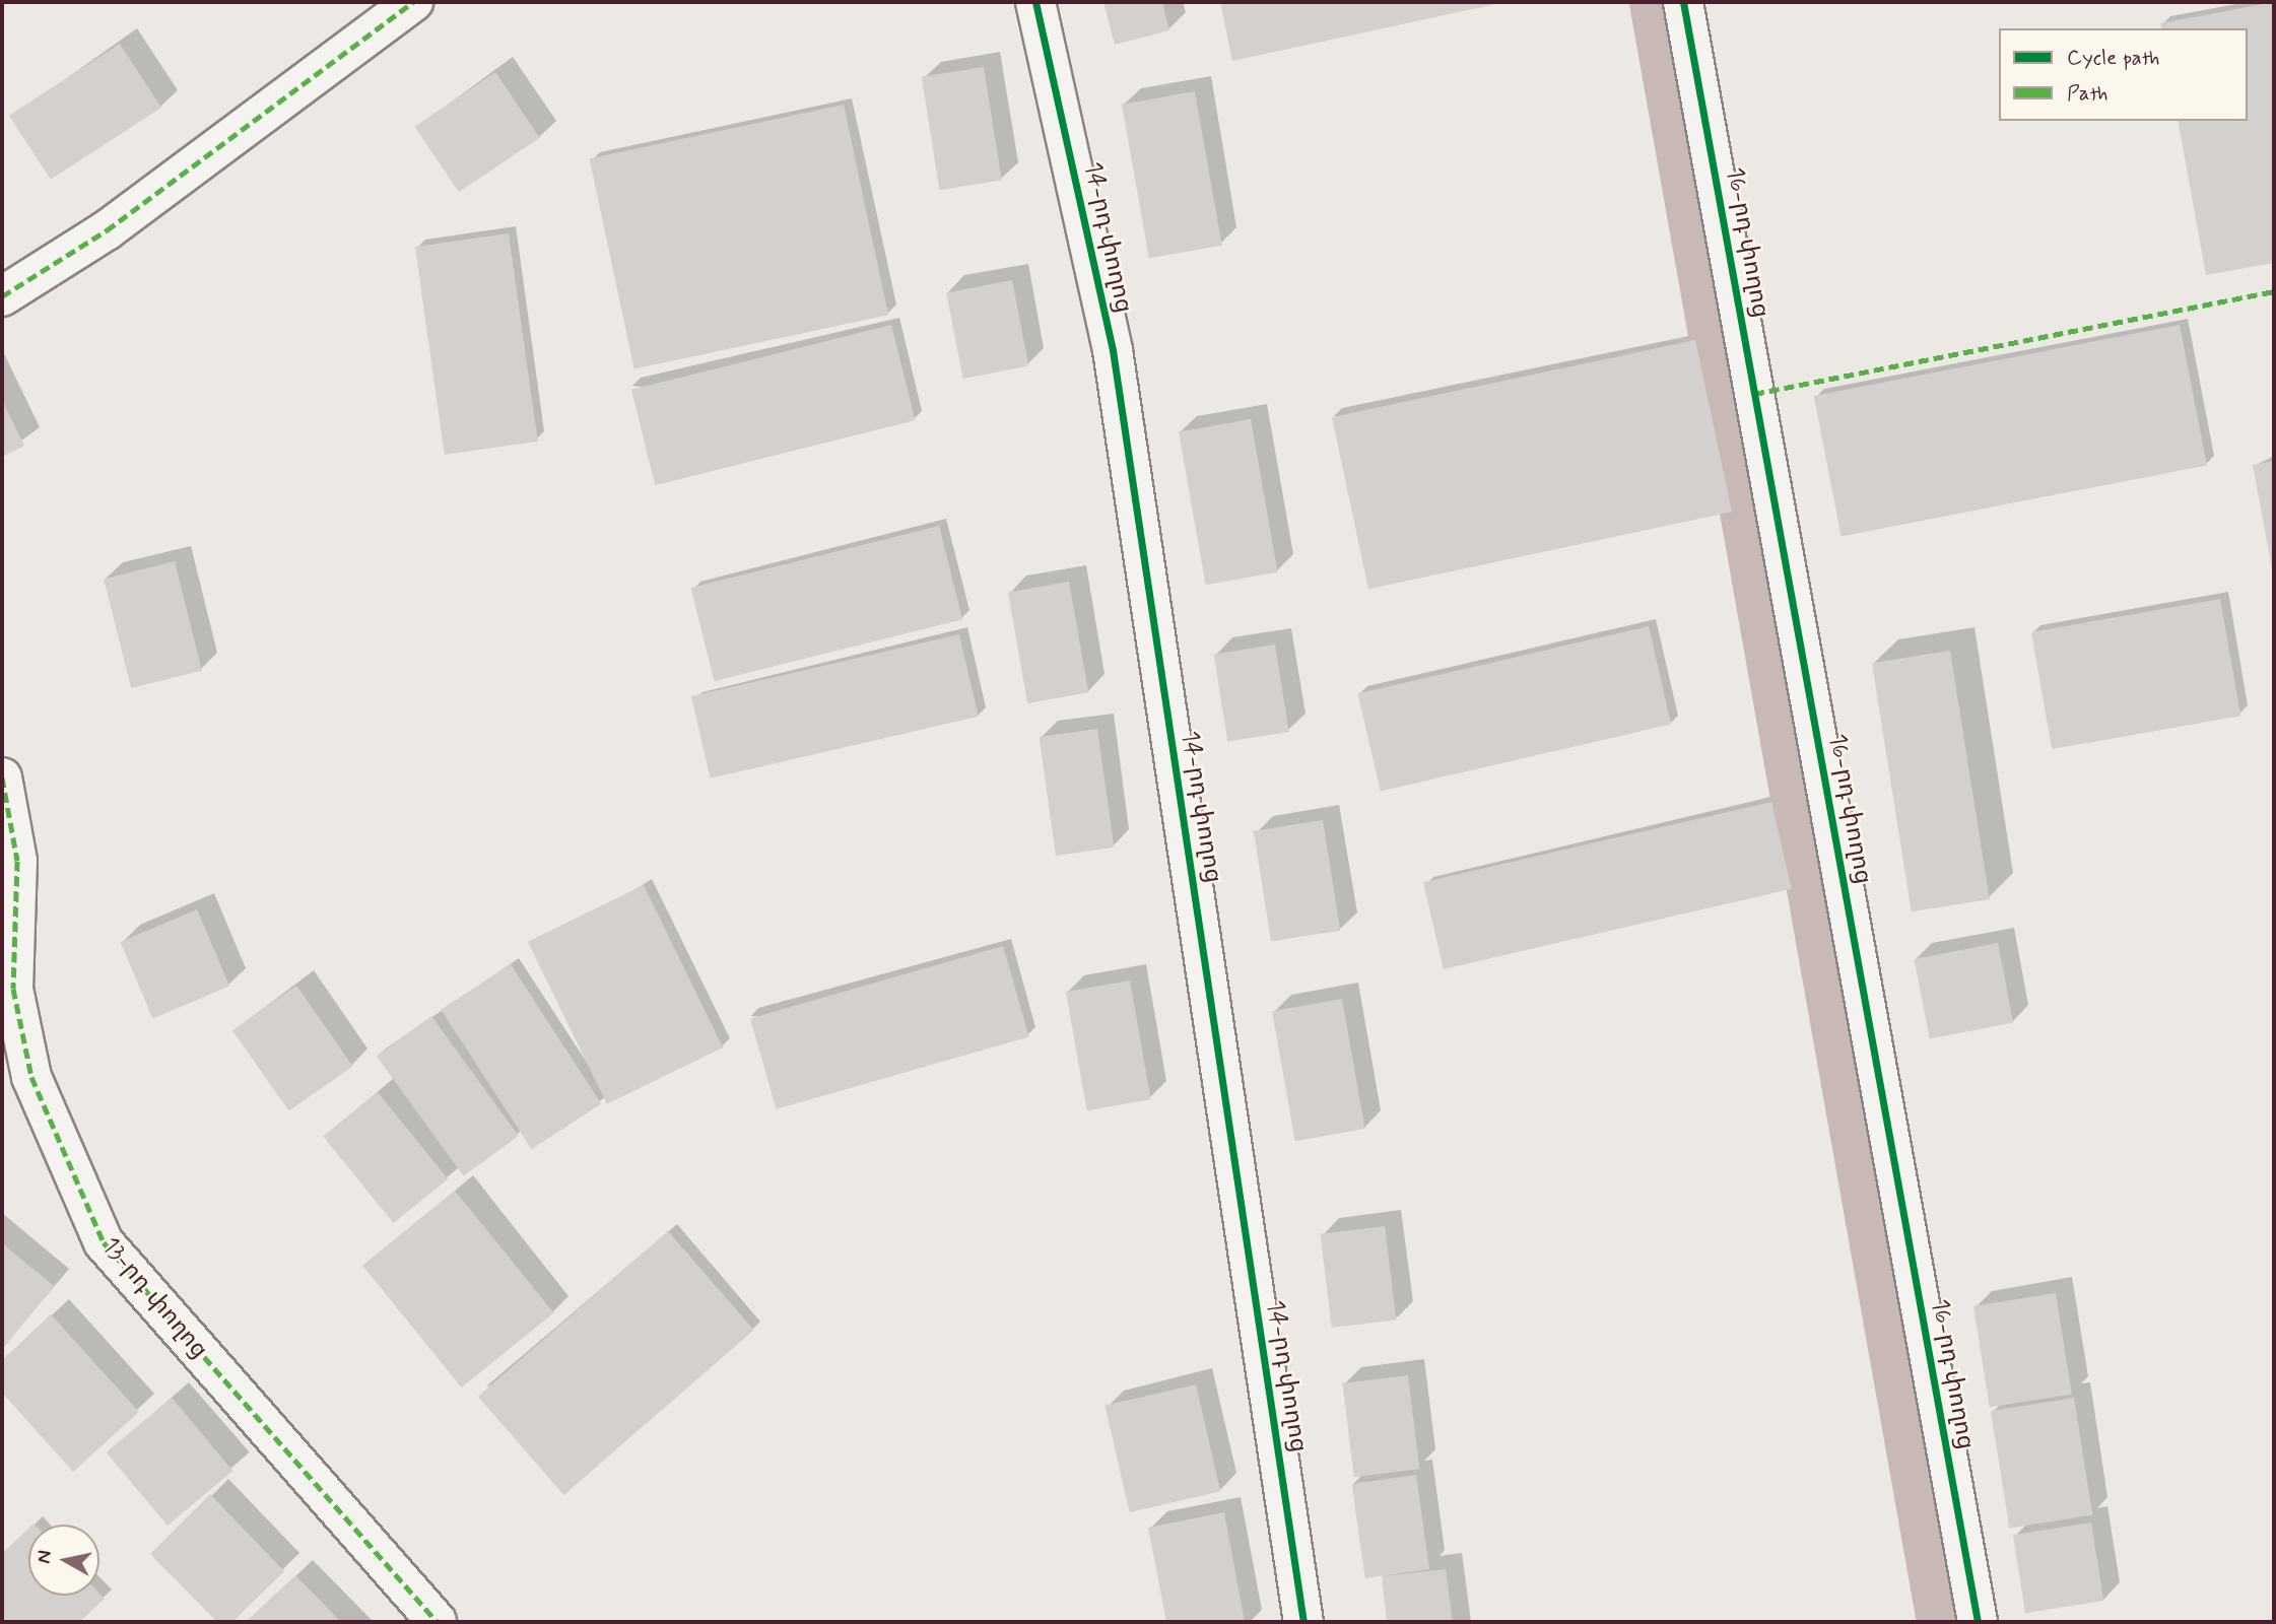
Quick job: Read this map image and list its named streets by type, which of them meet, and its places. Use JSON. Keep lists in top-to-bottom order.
{
  "streets": {
    "street": ["14-րդ փողոց", "16-րդ փողոց", "13-րդ փողոց"]
  },
  "legend": ["Cycle path", "Path"],
  "north": "left"
}
